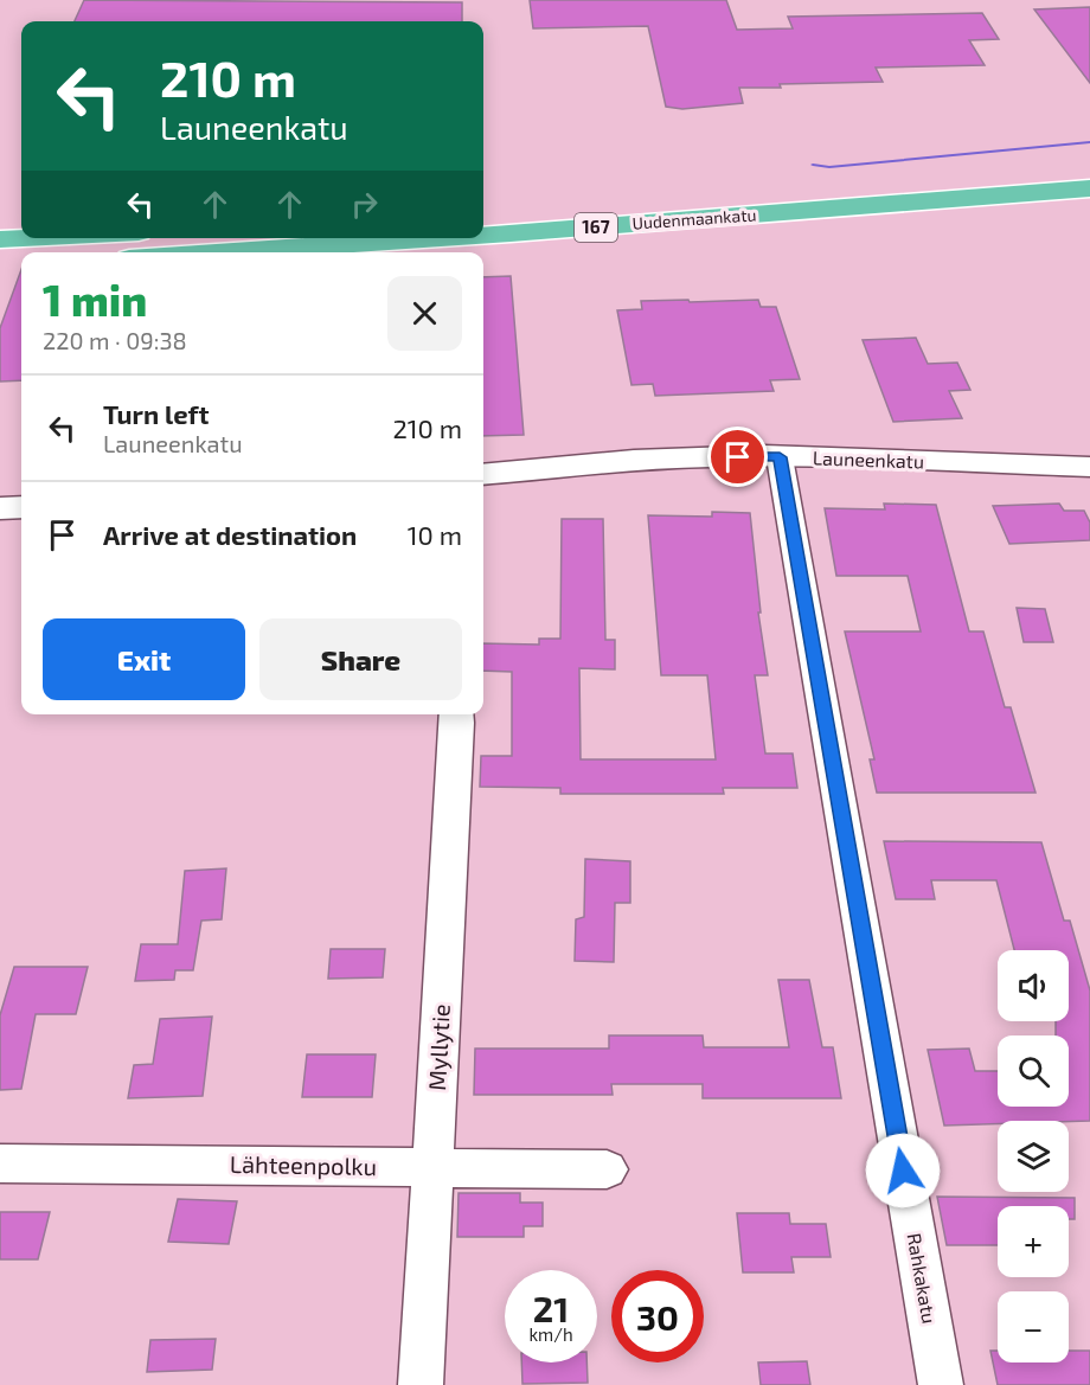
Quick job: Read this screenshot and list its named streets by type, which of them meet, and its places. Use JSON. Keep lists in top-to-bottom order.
{
  "streets": {
    "main road": ["Uudenmaankatu", "167"],
    "street": [
      "Launeenkatu",
      "Myllytie",
      "Lähteenpolku",
      "Rahkakatu"
    ]
  },
  "crossings": [
    ["Launeenkatu", "Rahkakatu"],
    ["Myllytie", "Lähteenpolku"]
  ],
  "page": {
    "turn": ["210 m", "Launeenkatu"],
    "heading": ["1 min", "220 m · 09:38"],
    "list": [
      {
        "name": "Turn left",
        "note": "Launeenkatu",
        "value": "210 m"
      },
      {
        "name": "Arrive at destination",
        "value": "10 m"
      }
    ],
    "buttons": ["Exit", "Share"],
    "map_buttons": ["+", "−"],
    "speed": "21 km/h",
    "limit": "30"
  }
}
